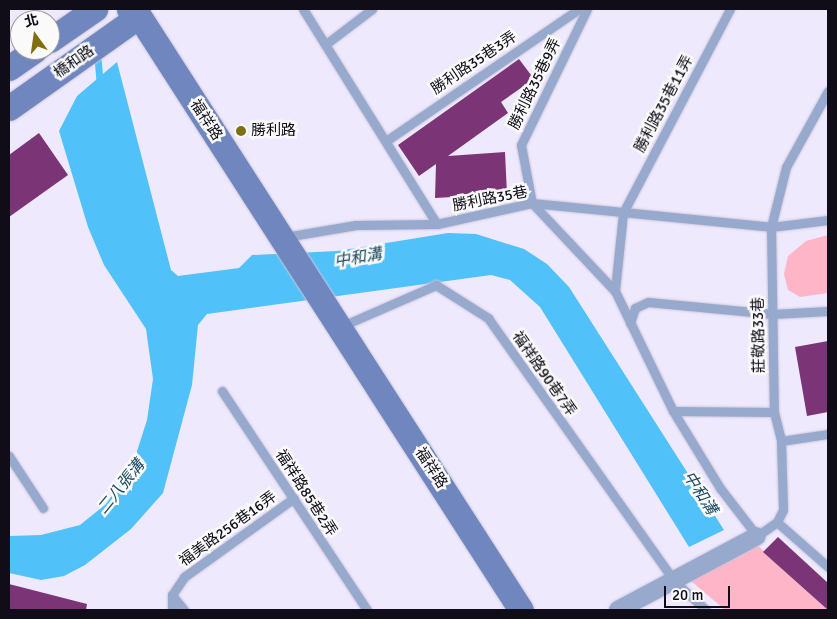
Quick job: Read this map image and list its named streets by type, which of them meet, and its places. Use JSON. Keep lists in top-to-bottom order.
{
  "streets": {
    "street": ["橋和路", "福祥路"],
    "lane": [
      "勝利路35巷3弄",
      "勝利路35巷9弄",
      "勝利路35巷11弄",
      "勝利路35巷",
      "莊敬路33巷",
      "福祥路90巷7弄",
      "福祥路85巷2弄",
      "福美路256巷16弄"
    ]
  },
  "crossings": [
    ["橋和路", "福祥路"],
    ["勝利路35巷3弄", "勝利路35巷"],
    ["勝利路35巷9弄", "勝利路35巷"],
    ["勝利路35巷11弄", "勝利路35巷"],
    ["福祥路", "福祥路90巷7弄"],
    ["勝利路35巷", "莊敬路33巷"],
    ["福祥路85巷2弄", "福美路256巷16弄"]
  ],
  "water": ["中和溝", "二八張溝"],
  "places": ["勝利路"],
  "scale_bar": "20 m",
  "north": "top"
}
